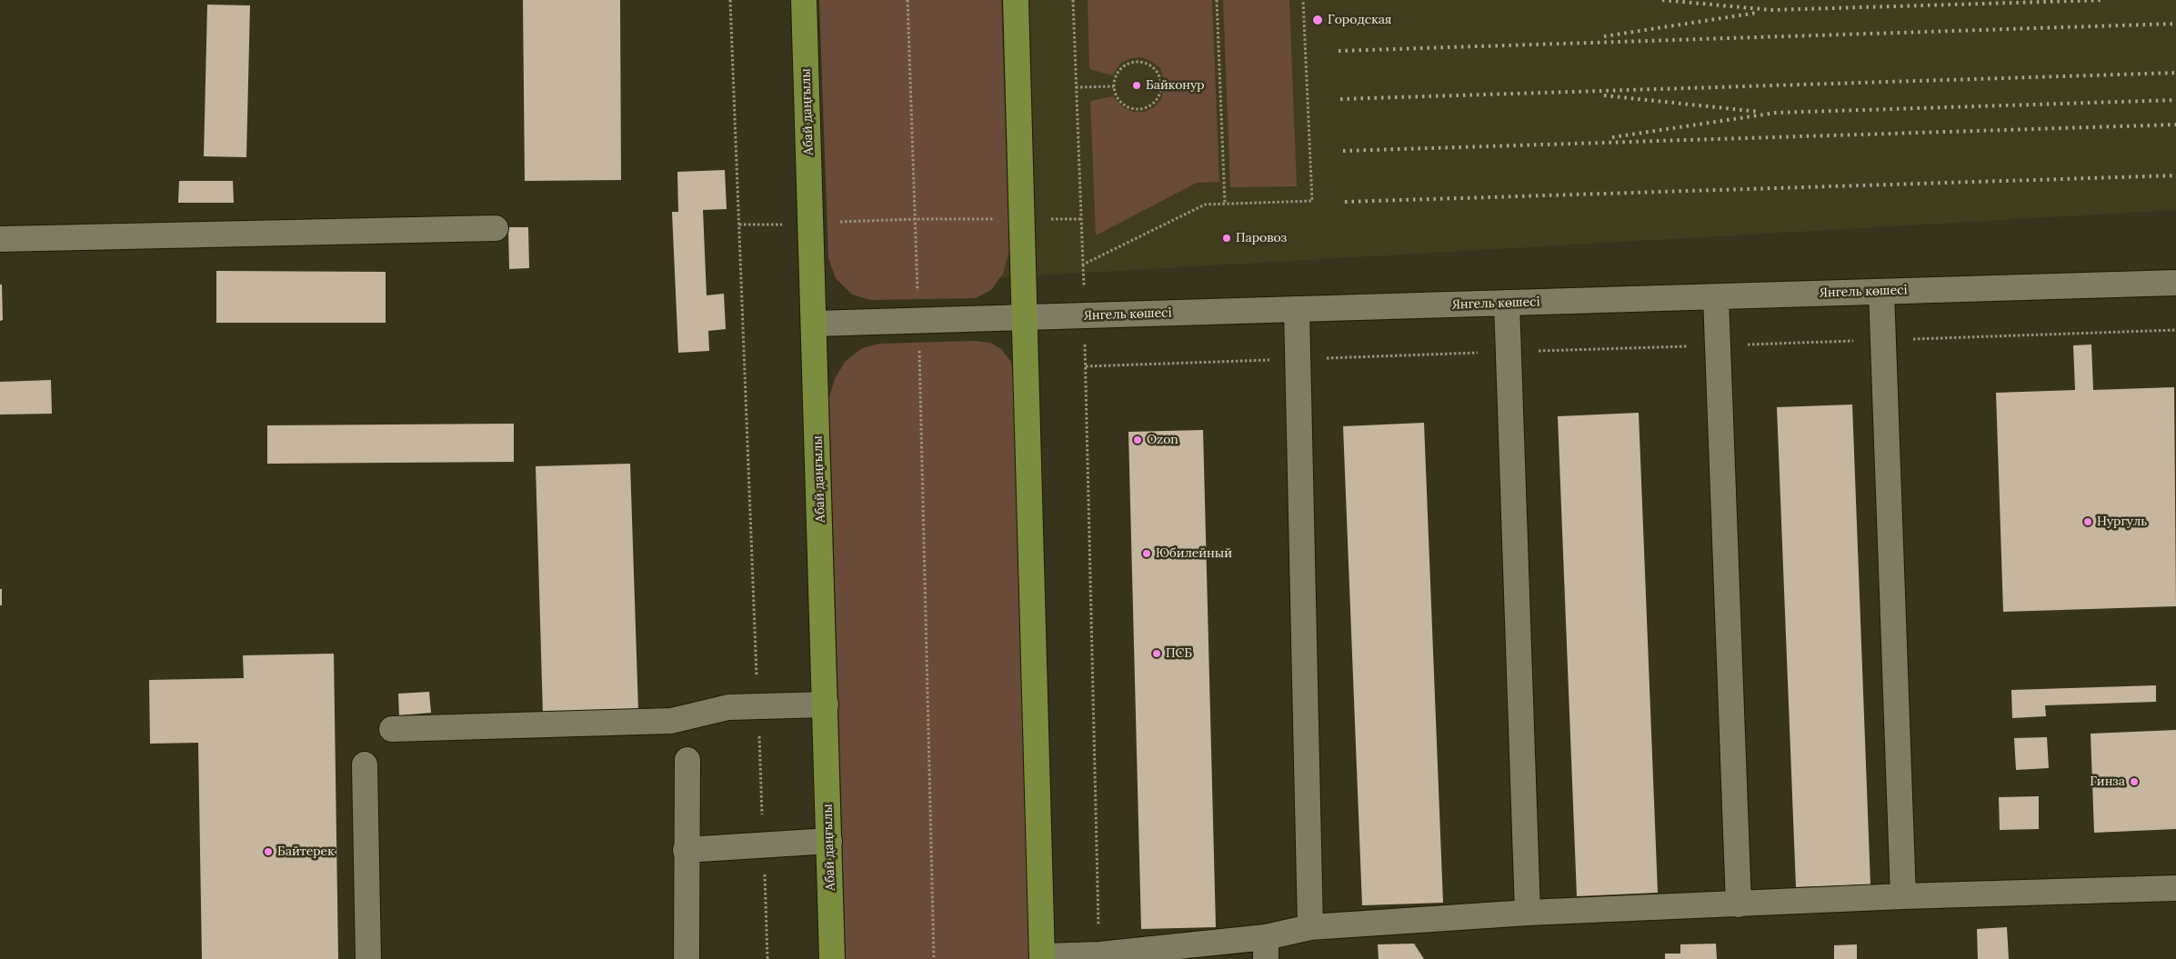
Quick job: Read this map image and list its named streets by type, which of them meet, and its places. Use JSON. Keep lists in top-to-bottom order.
{
  "streets": {
    "main road": ["Абай даңғылы"],
    "street": ["Янгель көшесі"]
  },
  "crossings": [
    ["Абай даңғылы", "Янгель көшесі"]
  ],
  "places": [
    "Городская",
    "Байконур",
    "Паровоз",
    "Ozon",
    "Нургуль",
    "Юбилейный",
    "ПСБ",
    "Гинза",
    "Байтерек"
  ]
}
